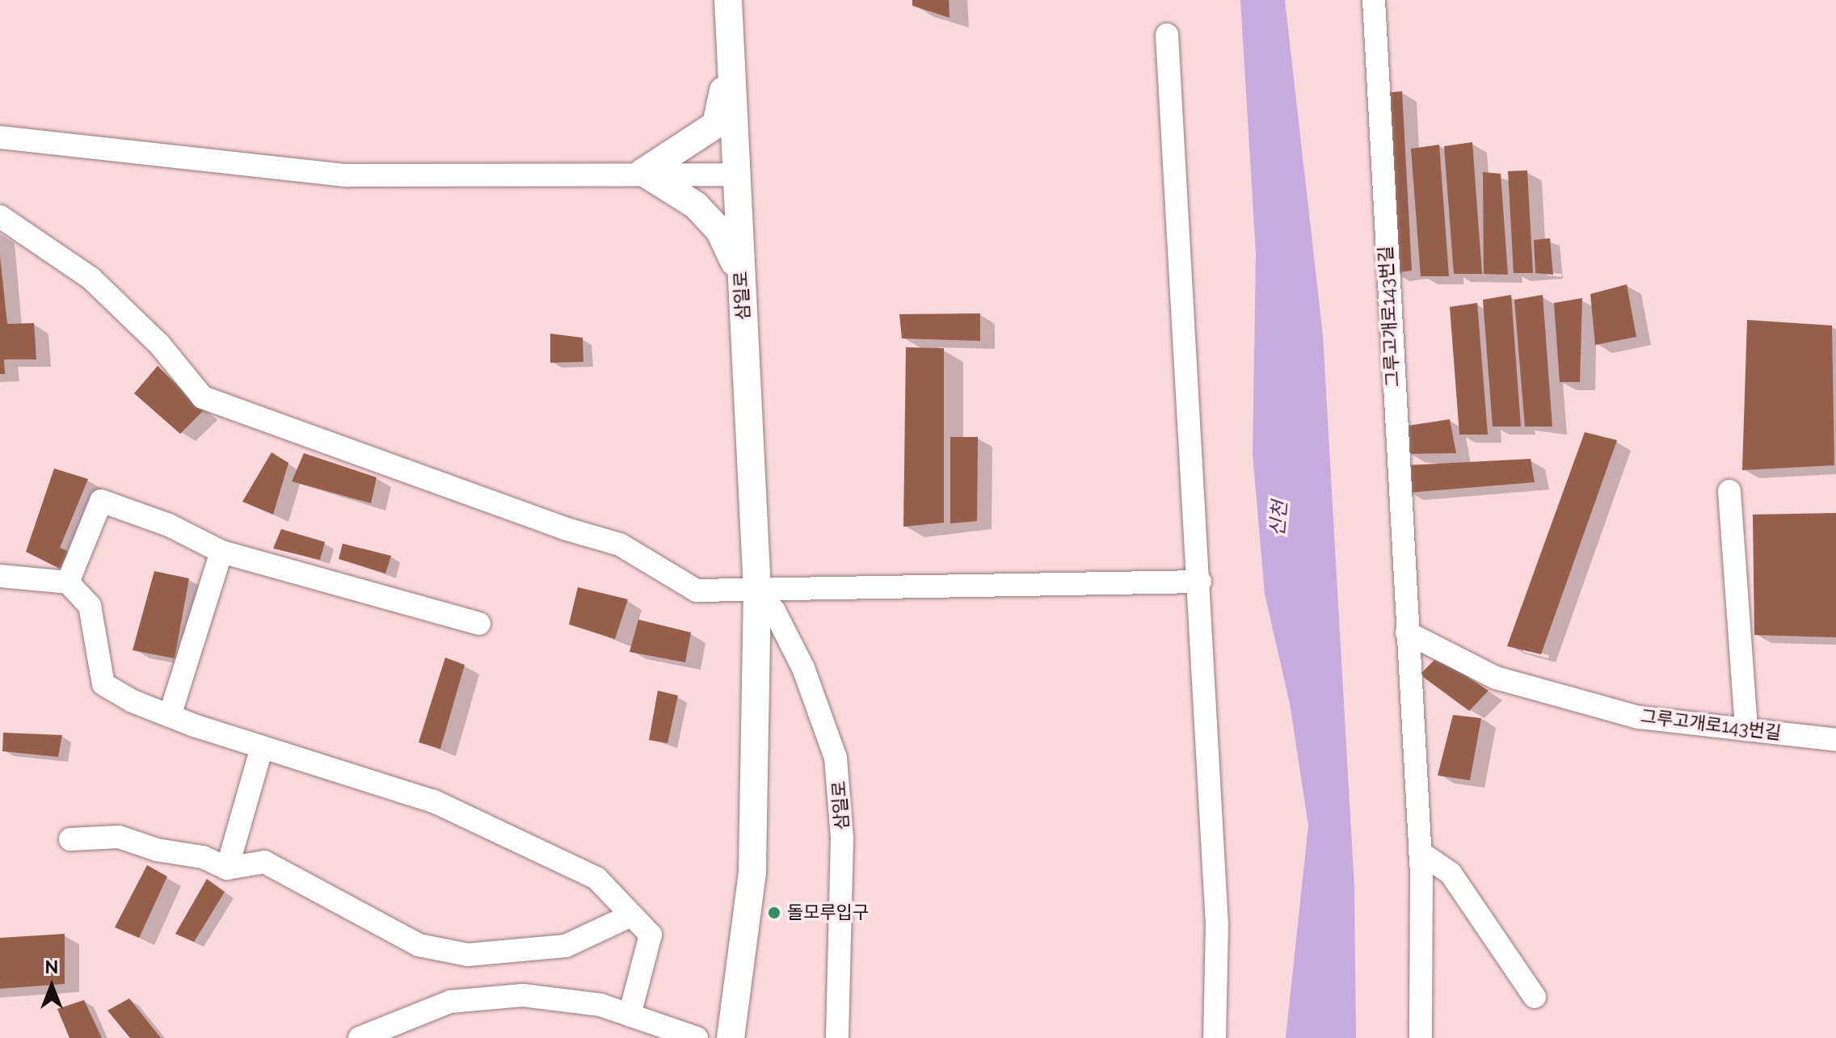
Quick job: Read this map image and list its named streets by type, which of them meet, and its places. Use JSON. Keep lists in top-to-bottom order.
{
  "streets": {
    "main road": ["삼일로"],
    "street": ["그루고개로143번길"]
  },
  "water": ["신천"],
  "places": ["돌모루입구"],
  "north": "top"
}
